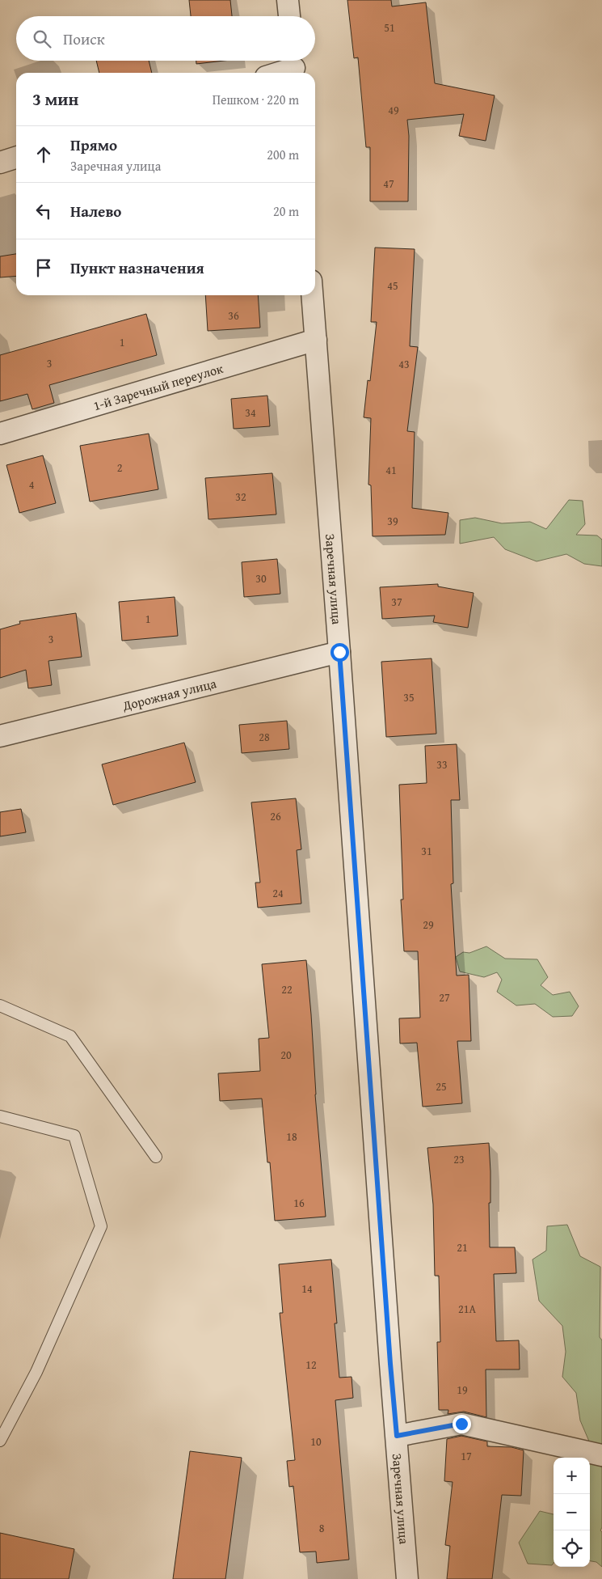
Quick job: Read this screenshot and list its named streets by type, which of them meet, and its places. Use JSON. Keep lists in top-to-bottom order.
{
  "streets": {
    "street": ["1-й Заречный переулок", "Заречная улица", "Дорожная улица"]
  },
  "crossings": [
    ["1-й Заречный переулок", "Заречная улица"],
    ["Заречная улица", "Дорожная улица"]
  ],
  "house_numbers": [
    "51",
    "49",
    "47",
    "45",
    "36",
    "1",
    "3",
    "43",
    "34",
    "2",
    "41",
    "4",
    "32",
    "39",
    "30",
    "37",
    "1",
    "3",
    "35",
    "28",
    "33",
    "26",
    "31",
    "24",
    "29",
    "22",
    "27",
    "20",
    "25",
    "18",
    "23",
    "16",
    "21",
    "14",
    "21А",
    "12",
    "19",
    "10",
    "17",
    "8"
  ],
  "page": {
    "search": "Поиск",
    "heading": ["3 мин", "Пешком · 220 m"],
    "list": [
      ["Прямо", "Заречная улица", "200 m"],
      ["Налево", "20 m"],
      "Пункт назначения"
    ],
    "map_buttons": ["+", "−"]
  }
}
